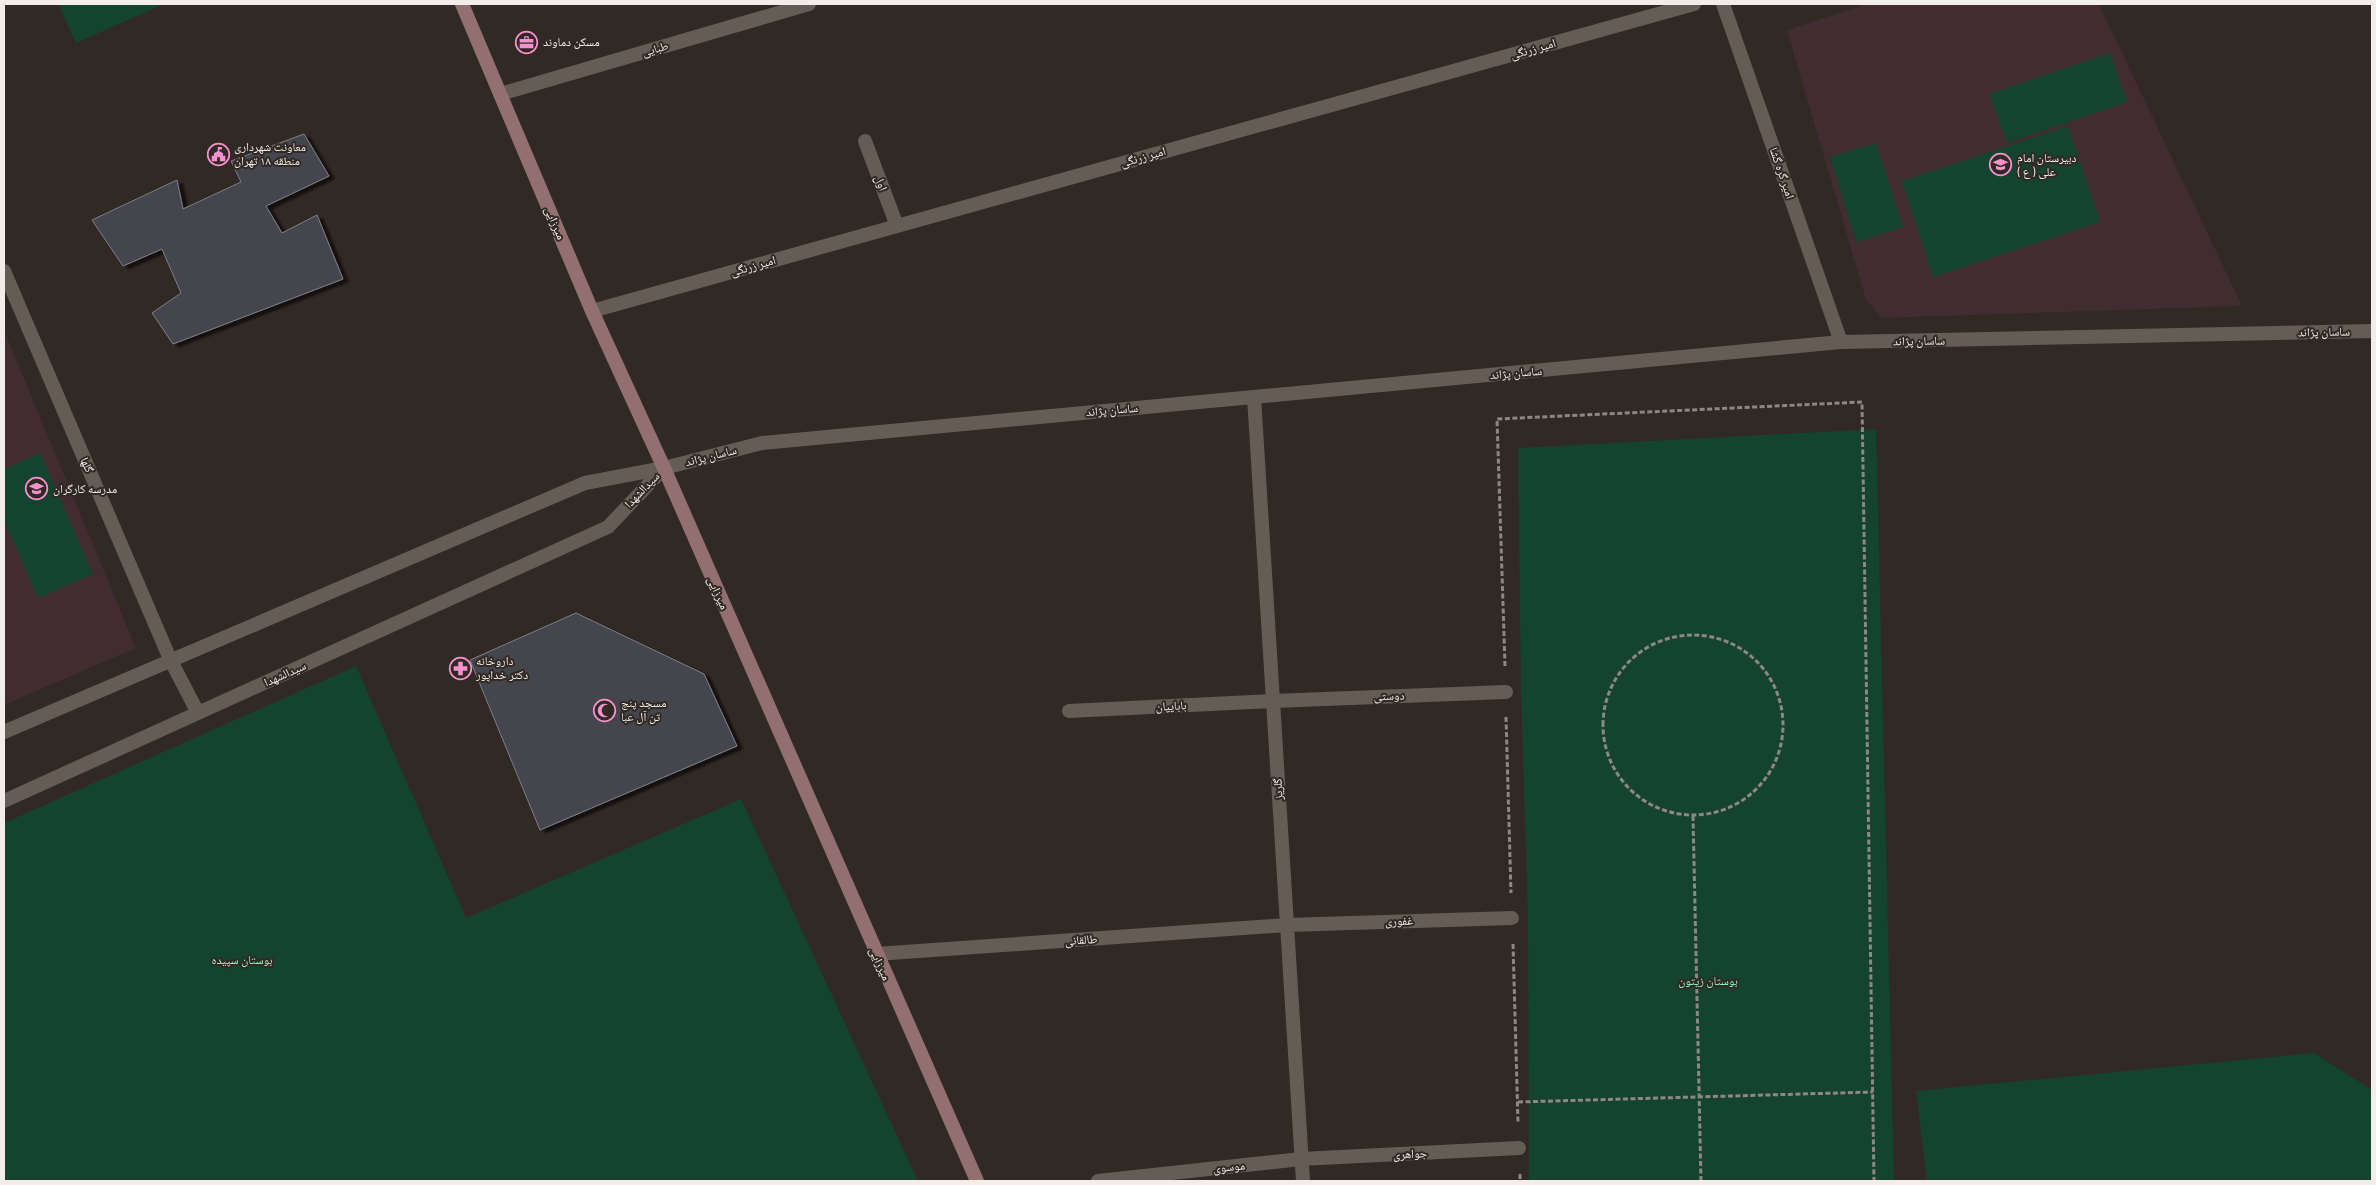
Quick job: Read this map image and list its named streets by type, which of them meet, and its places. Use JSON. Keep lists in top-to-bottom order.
{
  "streets": {
    "main road": ["میرزایی"],
    "street": [
      "طبایی",
      "امیر زرنگی",
      "امیر گره گشا",
      "اول",
      "ساسان پژاند",
      "گلها",
      "سیدالشهدا",
      "دوستی",
      "باباییان",
      "گلریز",
      "غفوری",
      "طالقانی",
      "جواهری",
      "موسوی"
    ]
  },
  "crossings": [
    ["طبایی", "میرزایی"],
    ["امیر زرنگی", "اول"],
    ["امیر زرنگی", "میرزایی"],
    ["امیر گره گشا", "ساسان پژاند"],
    ["میرزایی", "ساسان پژاند"],
    ["میرزایی", "سیدالشهدا"],
    ["میرزایی", "طالقانی"],
    ["ساسان پژاند", "سیدالشهدا"],
    ["ساسان پژاند", "گلریز"],
    ["گلها", "سیدالشهدا"],
    ["دوستی", "باباییان"],
    ["دوستی", "گلریز"],
    ["باباییان", "گلریز"],
    ["گلریز", "غفوری"],
    ["گلریز", "طالقانی"],
    ["گلریز", "جواهری"],
    ["گلریز", "موسوی"],
    ["غفوری", "طالقانی"],
    ["جواهری", "موسوی"]
  ],
  "parks": ["بوستان سپیده", "بوستان زیتون"],
  "places": {
    "office": ["مسکن دماوند"],
    "public building": ["معاونت شهرداری منطقه ۱۸ تهران"],
    "school or university": ["دبیرستان امام علی ( ع )", "مدرسه کارگران"],
    "pharmacy": ["داروخانه دکتر خداپور"],
    "mosque": ["مسجد پنج تن آل عبا"]
  }
}
